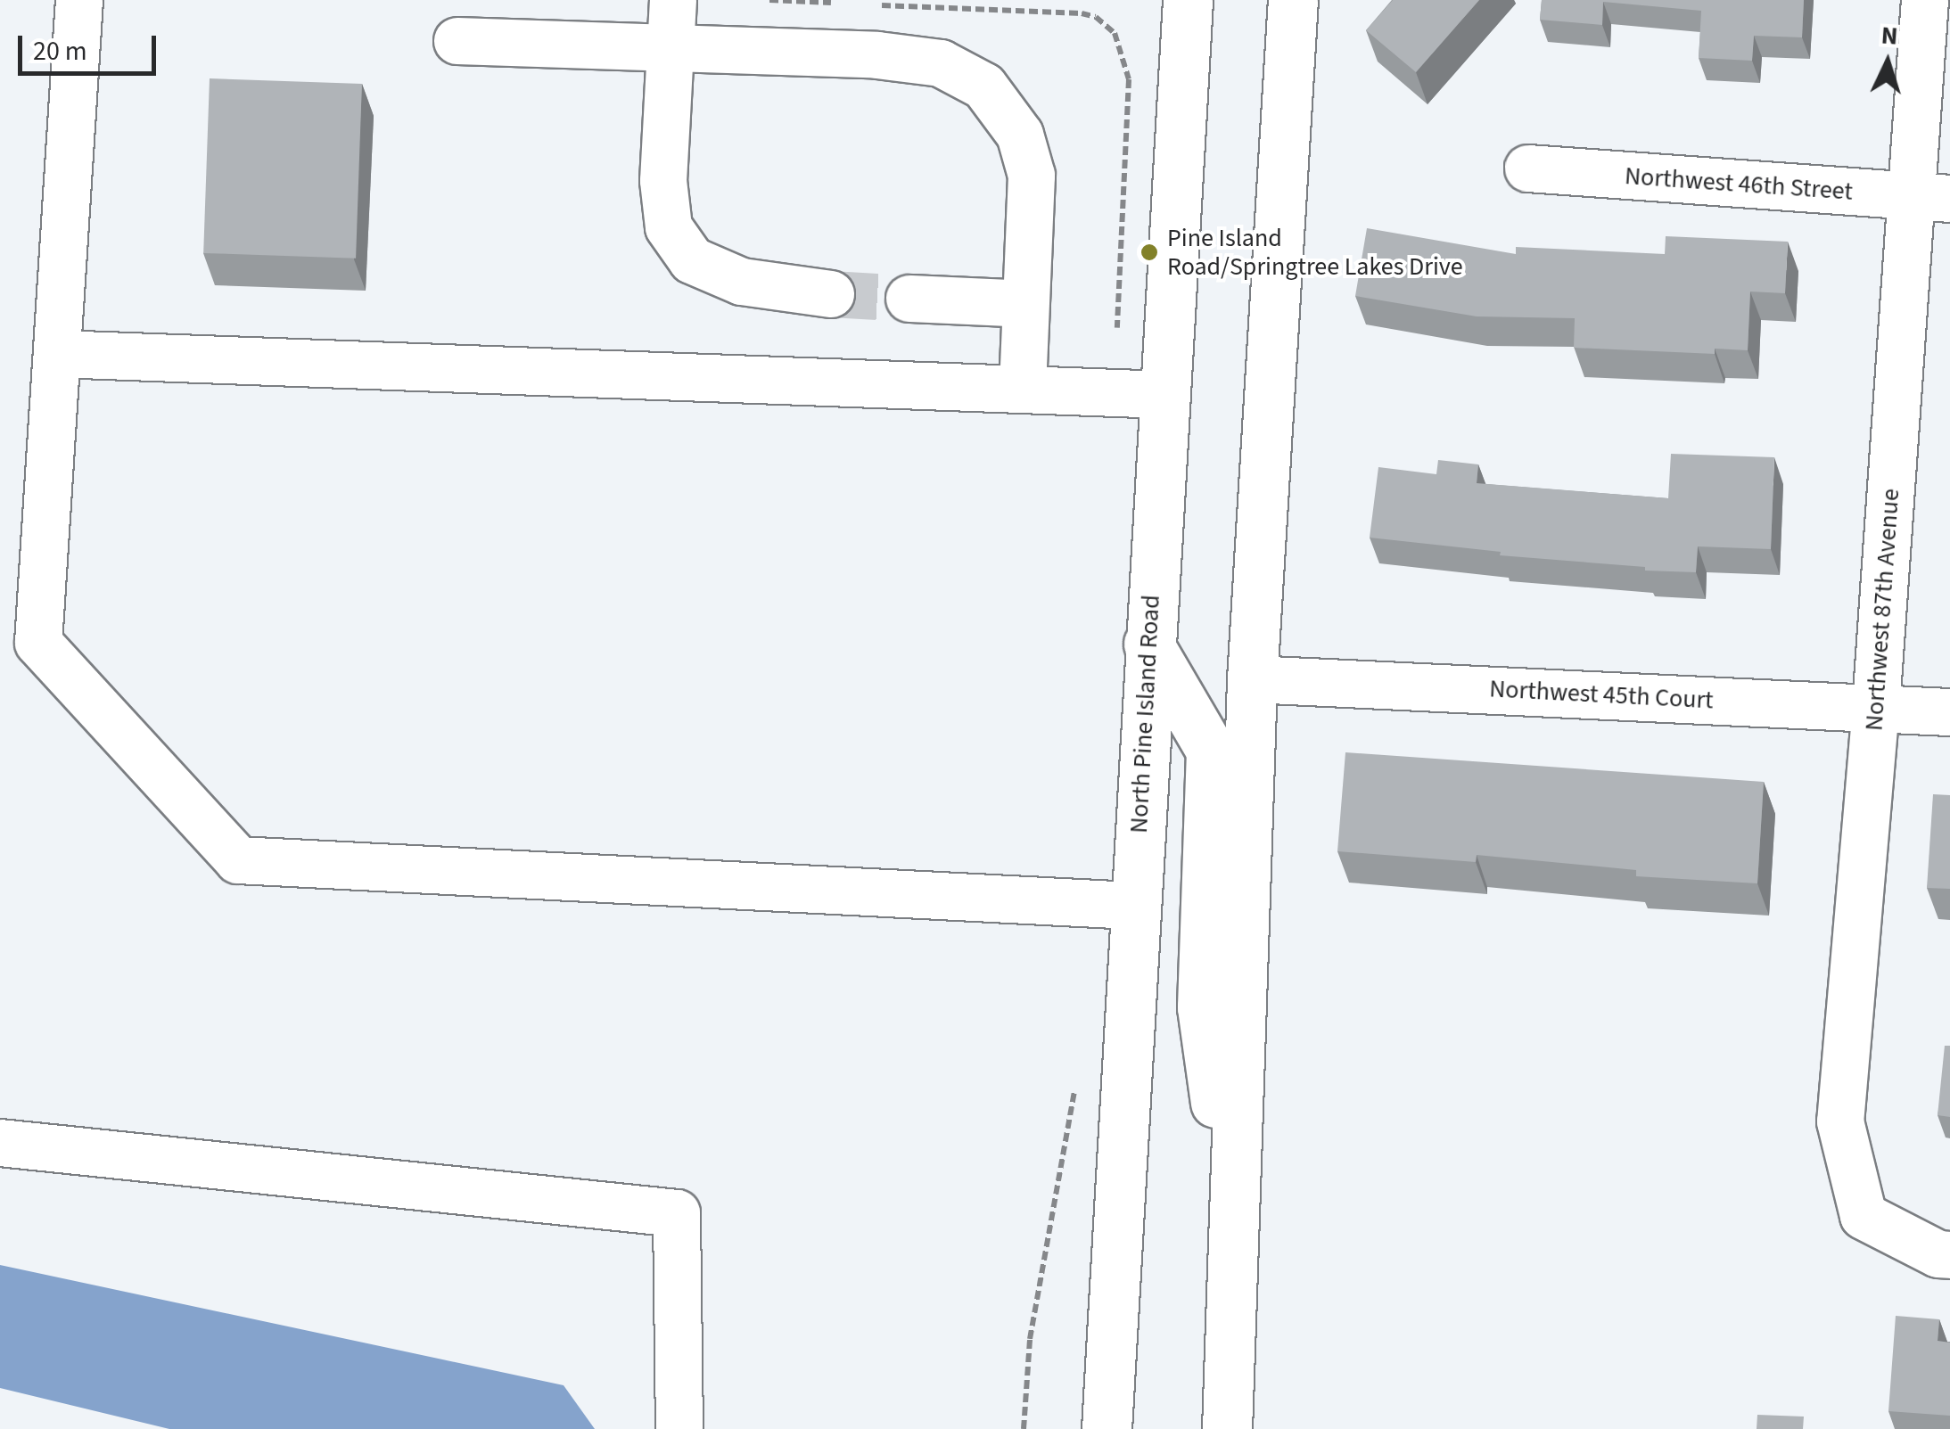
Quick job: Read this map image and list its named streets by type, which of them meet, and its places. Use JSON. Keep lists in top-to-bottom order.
{
  "streets": {
    "main road": ["North Pine Island Road"],
    "street": ["Northwest 46th Street", "Northwest 87th Avenue", "Northwest 45th Court"]
  },
  "crossings": [
    ["Northwest 46th Street", "Northwest 87th Avenue"],
    ["Northwest 87th Avenue", "Northwest 45th Court"]
  ],
  "places": ["Pine Island Road/Springtree Lakes Drive"],
  "scale_bar": "20 m",
  "north": "top"
}
